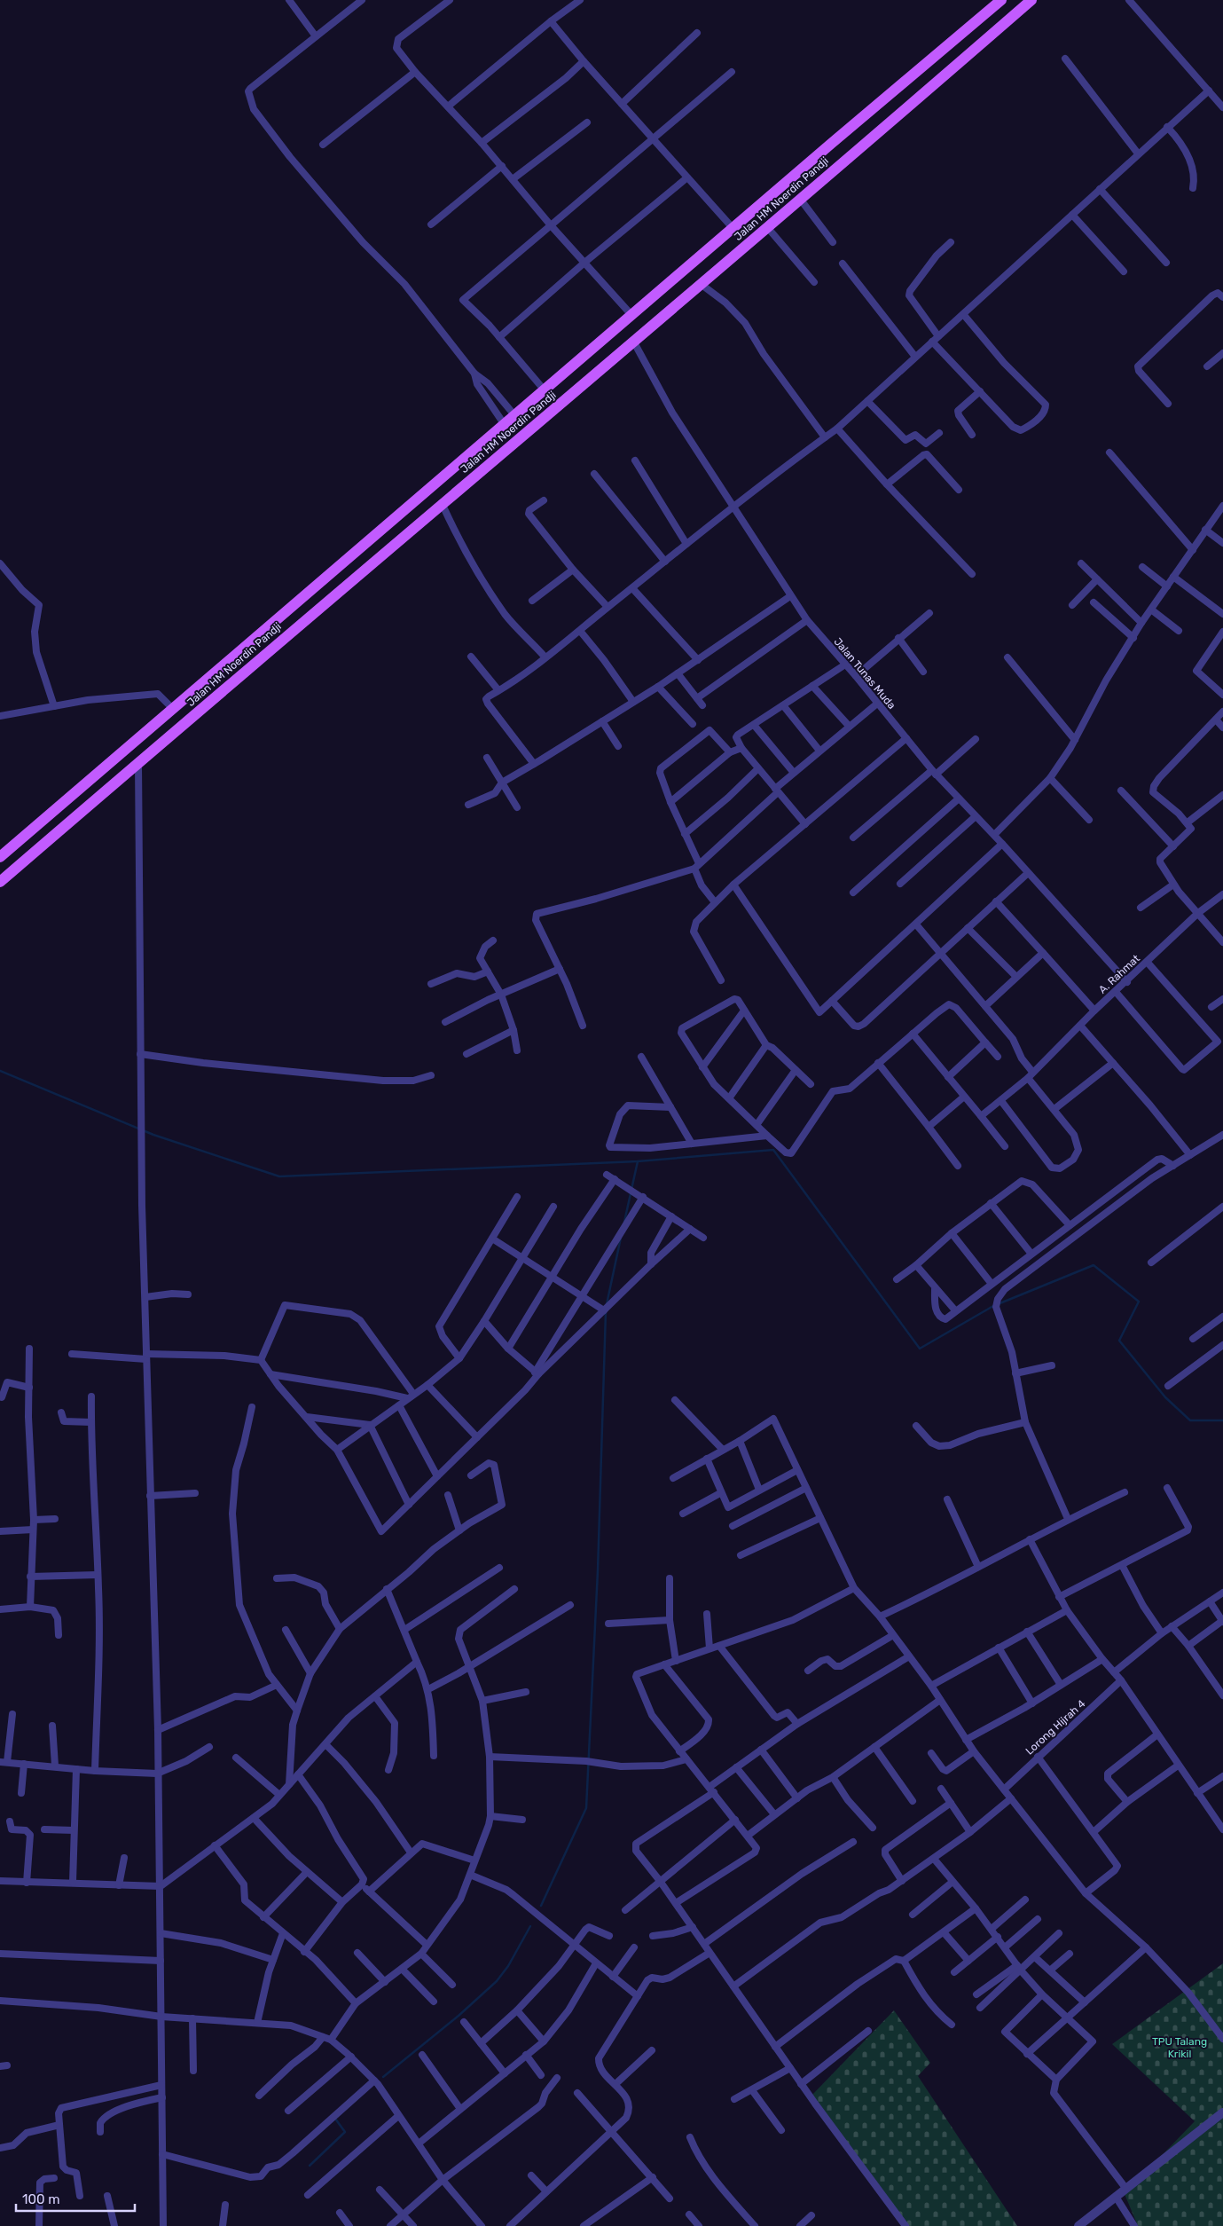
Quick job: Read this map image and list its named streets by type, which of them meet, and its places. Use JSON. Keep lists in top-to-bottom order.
{
  "streets": {
    "main road": ["Jalan HM Noerdin Pandji"],
    "street": ["Jalan Tunas Muda", "A. Rahmat", "Lorong Hijrah 4"]
  },
  "crossings": [
    ["Jalan HM Noerdin Pandji", "Jalan Tunas Muda"],
    ["Jalan Tunas Muda", "A. Rahmat"]
  ],
  "parks": ["TPU Talang Krikil"],
  "scale_bar": "100 m"
}
